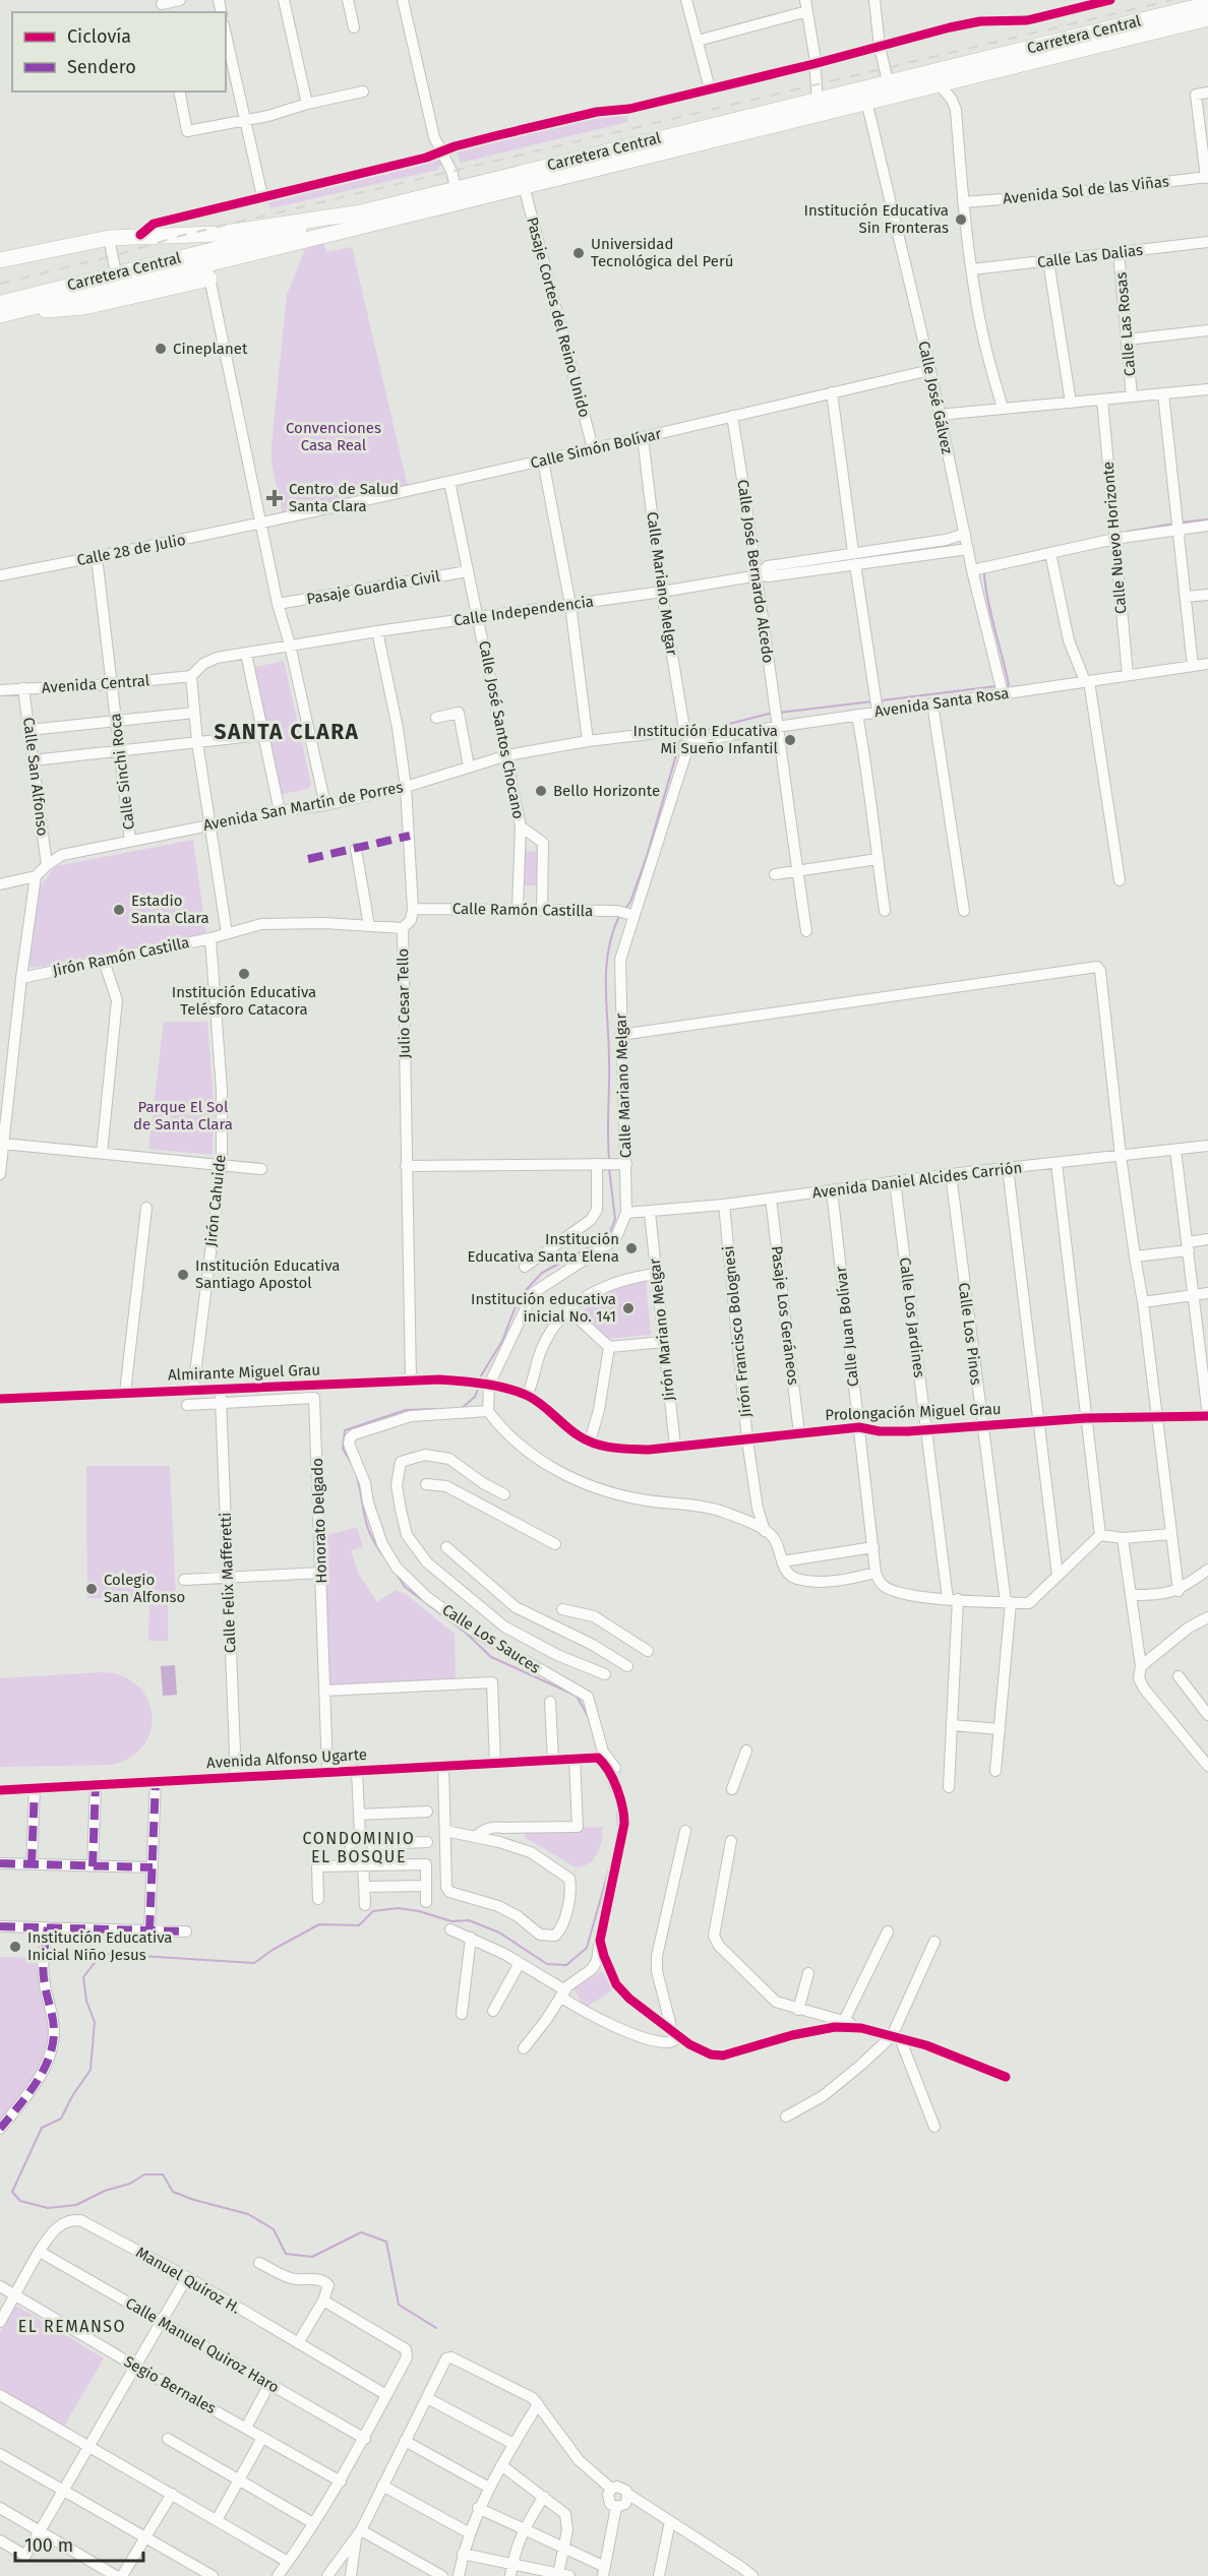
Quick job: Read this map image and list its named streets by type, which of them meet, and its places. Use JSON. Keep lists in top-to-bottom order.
{
  "streets": {
    "highway": ["Carretera Central"],
    "street": [
      "Avenida Sol de las Viñas",
      "Calle Las Dalias",
      "Pasaje Cortes del Reino Unido",
      "Calle Las Rosas",
      "Calle José Gálvez",
      "Calle Simón Bolívar",
      "Calle Nuevo Horizonte",
      "Calle 28 de Julio",
      "Calle José Bernardo Alcedo",
      "Calle Mariano Melgar",
      "Pasaje Guardia Civil",
      "Calle Independencia",
      "Avenida Central",
      "Avenida Santa Rosa",
      "Calle José Santos Chocano",
      "Calle Sinchi Roca",
      "Calle San Alfonso",
      "Avenida San Martín de Porres",
      "Calle Ramón Castilla",
      "Jirón Ramón Castilla",
      "Julio Cesar Tello",
      "Avenida Daniel Alcides Carrión",
      "Jirón Cahuide",
      "Pasaje Los Geráneos",
      "Calle Los Jardines",
      "Calle Juan Bolívar",
      "Jirón Mariano Melgar",
      "Jirón Francisco Bolognesi",
      "Calle Los Pinos",
      "Almirante Miguel Grau",
      "Prolongación Miguel Grau",
      "Honorato Delgado",
      "Calle Felix Mafferetti",
      "Calle Los Sauces",
      "Avenida Alfonso Ugarte",
      "Manuel Quiroz H.",
      "Calle Manuel Quiroz Haro",
      "Segio Bernales"
    ]
  },
  "crossings": [
    ["Carretera Central", "Pasaje Cortes del Reino Unido"],
    ["Carretera Central", "Calle José Gálvez"],
    ["Calle Las Dalias", "Calle Las Rosas"],
    ["Pasaje Cortes del Reino Unido", "Calle Simón Bolívar"],
    ["Calle José Gálvez", "Calle Simón Bolívar"],
    ["Calle José Gálvez", "Calle Independencia"],
    ["Calle José Gálvez", "Avenida Santa Rosa"],
    ["Calle Simón Bolívar", "Calle 28 de Julio"],
    ["Calle Simón Bolívar", "Calle José Bernardo Alcedo"],
    ["Calle Simón Bolívar", "Calle Mariano Melgar"],
    ["Calle Simón Bolívar", "Calle José Santos Chocano"],
    ["Calle Nuevo Horizonte", "Avenida Santa Rosa"],
    ["Calle 28 de Julio", "Calle Sinchi Roca"],
    ["Calle José Bernardo Alcedo", "Calle Independencia"],
    ["Calle José Bernardo Alcedo", "Avenida Santa Rosa"],
    ["Calle Mariano Melgar", "Calle Independencia"],
    ["Calle Mariano Melgar", "Avenida Santa Rosa"],
    ["Calle Mariano Melgar", "Avenida San Martín de Porres"],
    ["Calle Mariano Melgar", "Calle Ramón Castilla"],
    ["Calle Mariano Melgar", "Avenida Daniel Alcides Carrión"],
    ["Calle Mariano Melgar", "Almirante Miguel Grau"],
    ["Pasaje Guardia Civil", "Calle José Santos Chocano"],
    ["Calle Independencia", "Calle José Santos Chocano"],
    ["Avenida Central", "Calle Sinchi Roca"],
    ["Avenida Central", "Calle San Alfonso"],
    ["Calle José Santos Chocano", "Avenida San Martín de Porres"],
    ["Calle José Santos Chocano", "Calle Ramón Castilla"],
    ["Calle Sinchi Roca", "Avenida San Martín de Porres"],
    ["Calle San Alfonso", "Avenida San Martín de Porres"],
    ["Calle Ramón Castilla", "Julio Cesar Tello"],
    ["Jirón Ramón Castilla", "Julio Cesar Tello"],
    ["Jirón Ramón Castilla", "Jirón Cahuide"],
    ["Julio Cesar Tello", "Almirante Miguel Grau"],
    ["Avenida Daniel Alcides Carrión", "Pasaje Los Geráneos"],
    ["Avenida Daniel Alcides Carrión", "Calle Los Jardines"],
    ["Avenida Daniel Alcides Carrión", "Calle Juan Bolívar"],
    ["Avenida Daniel Alcides Carrión", "Jirón Mariano Melgar"],
    ["Avenida Daniel Alcides Carrión", "Jirón Francisco Bolognesi"],
    ["Avenida Daniel Alcides Carrión", "Calle Los Pinos"],
    ["Jirón Cahuide", "Almirante Miguel Grau"],
    ["Pasaje Los Geráneos", "Prolongación Miguel Grau"],
    ["Calle Los Jardines", "Prolongación Miguel Grau"],
    ["Calle Juan Bolívar", "Prolongación Miguel Grau"],
    ["Jirón Mariano Melgar", "Prolongación Miguel Grau"],
    ["Jirón Francisco Bolognesi", "Prolongación Miguel Grau"],
    ["Calle Los Pinos", "Prolongación Miguel Grau"],
    ["Almirante Miguel Grau", "Prolongación Miguel Grau"],
    ["Almirante Miguel Grau", "Calle Felix Mafferetti"],
    ["Honorato Delgado", "Calle Felix Mafferetti"],
    ["Honorato Delgado", "Avenida Alfonso Ugarte"],
    ["Calle Felix Mafferetti", "Avenida Alfonso Ugarte"],
    ["Calle Los Sauces", "Avenida Alfonso Ugarte"],
    ["Manuel Quiroz H.", "Calle Manuel Quiroz Haro"],
    ["Manuel Quiroz H.", "Segio Bernales"]
  ],
  "districts": ["SANTA CLARA", "CONDOMINIO EL BOSQUE", "EL REMANSO"],
  "parks": ["Convenciones Casa Real", "Parque El Sol de Santa Clara"],
  "places": {
    "other": [
      "Institución Educativa Sin Fronteras",
      "Universidad Tecnológica del Perú",
      "Cineplanet",
      "Institución Educativa Mi Sueño Infantil",
      "Bello Horizonte",
      "Estadio Santa Clara",
      "Institución Educativa Telésforo Catacora",
      "Institución Educativa Santa Elena",
      "Institución Educativa Santiago Apostol",
      "Institución educativa inicial No. 141",
      "Colegio San Alfonso",
      "Institución Educativa Inicial Niño Jesus"
    ],
    "health": ["Centro de Salud Santa Clara"]
  },
  "legend": ["Ciclovía", "Sendero"],
  "scale_bar": "100 m"
}
